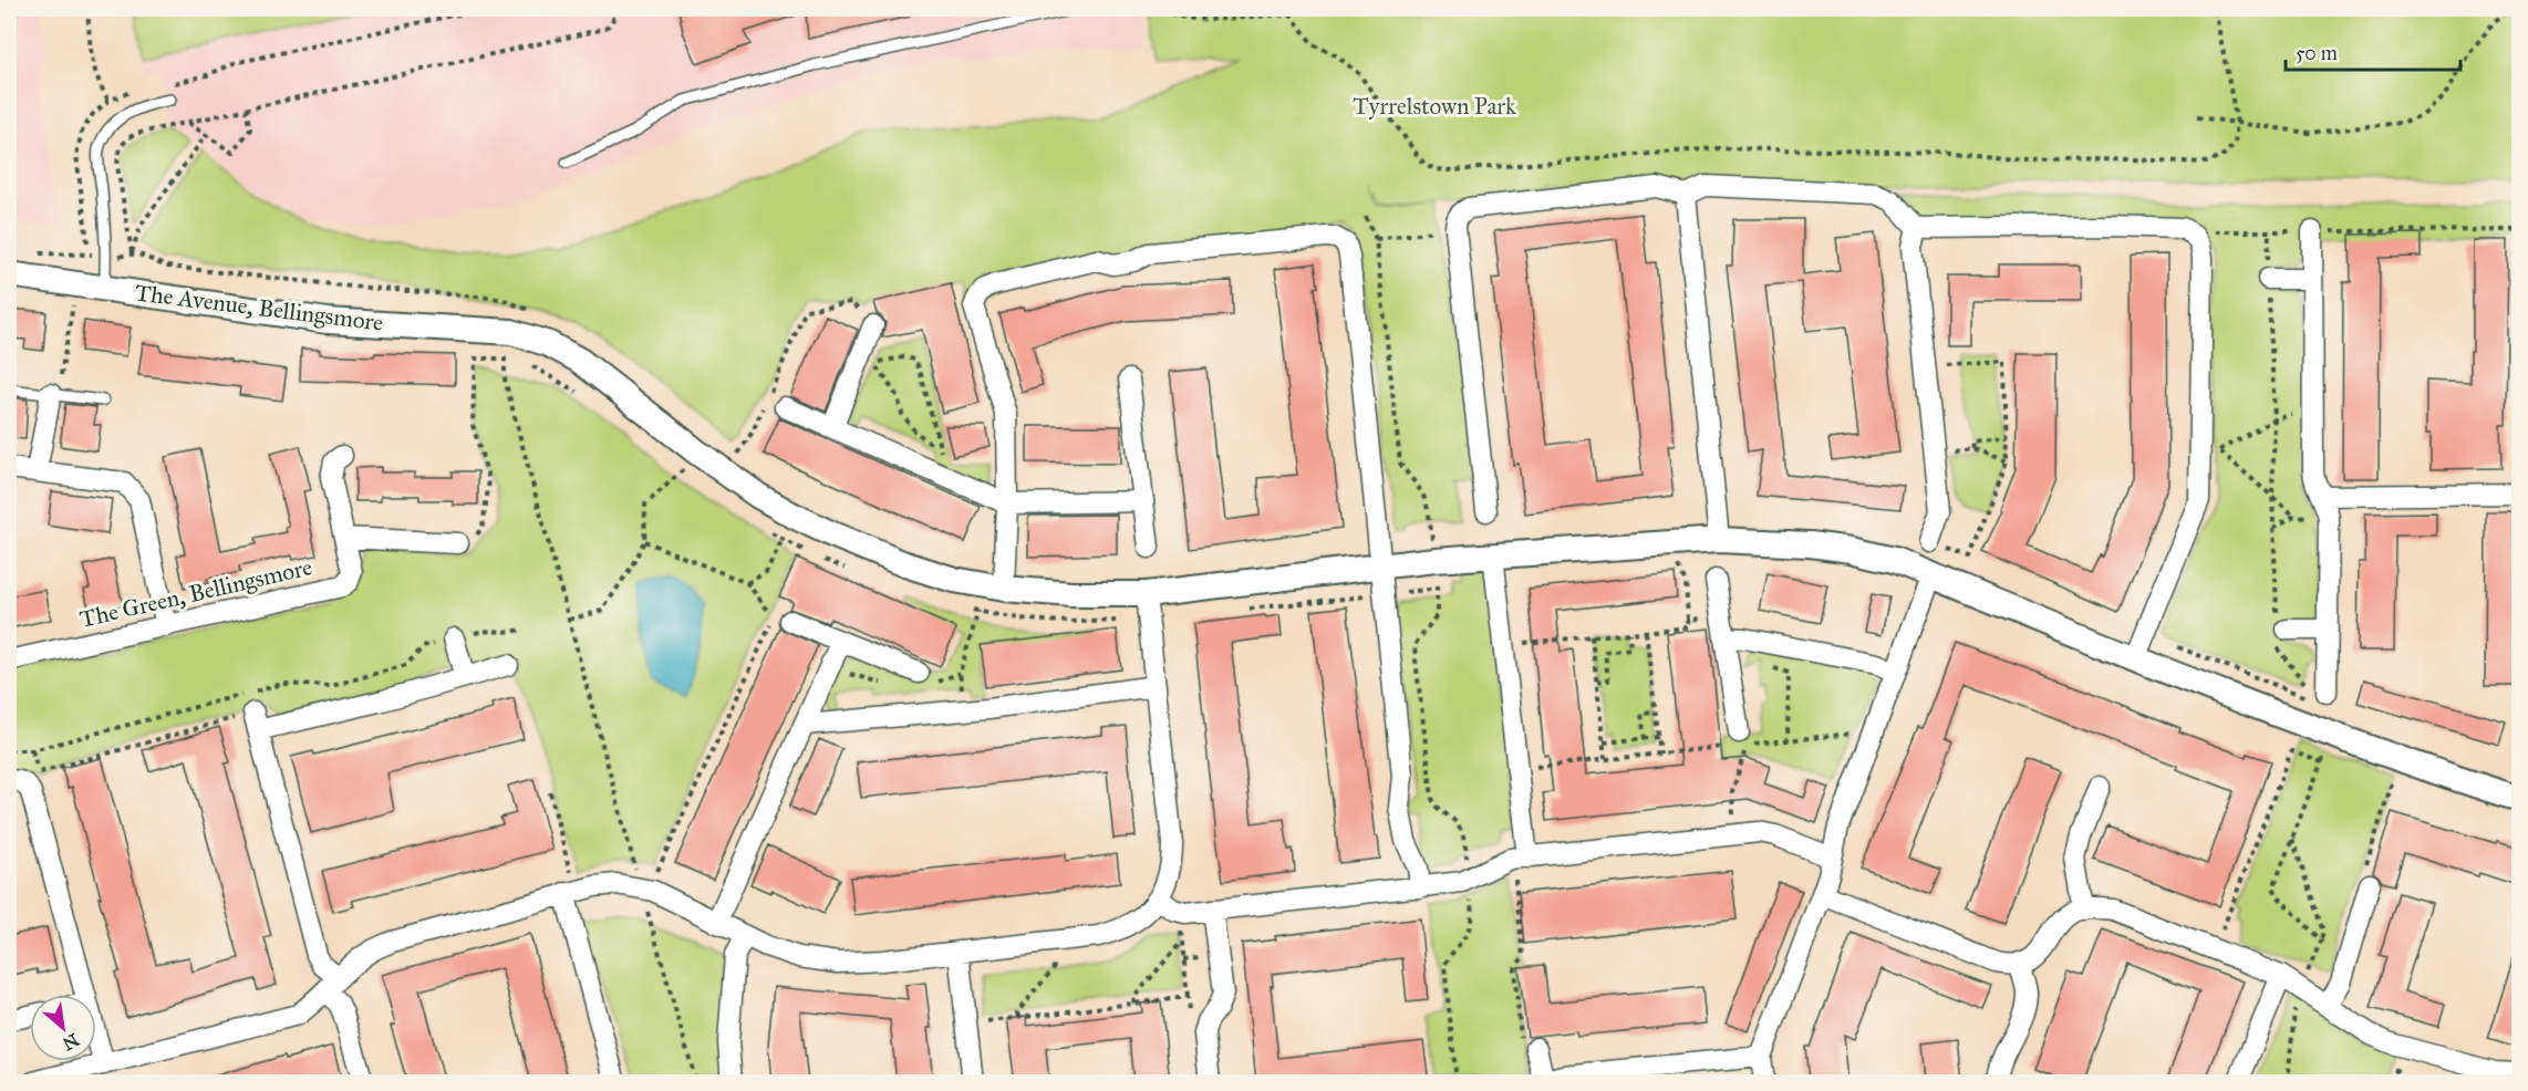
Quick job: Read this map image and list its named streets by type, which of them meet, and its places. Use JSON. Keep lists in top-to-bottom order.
{
  "streets": {
    "street": ["The Avenue, Bellingsmore", "The Green, Bellingsmore"]
  },
  "parks": ["Tyrrelstown Park"],
  "scale_bar": "50 m",
  "north": "bottom right"
}
